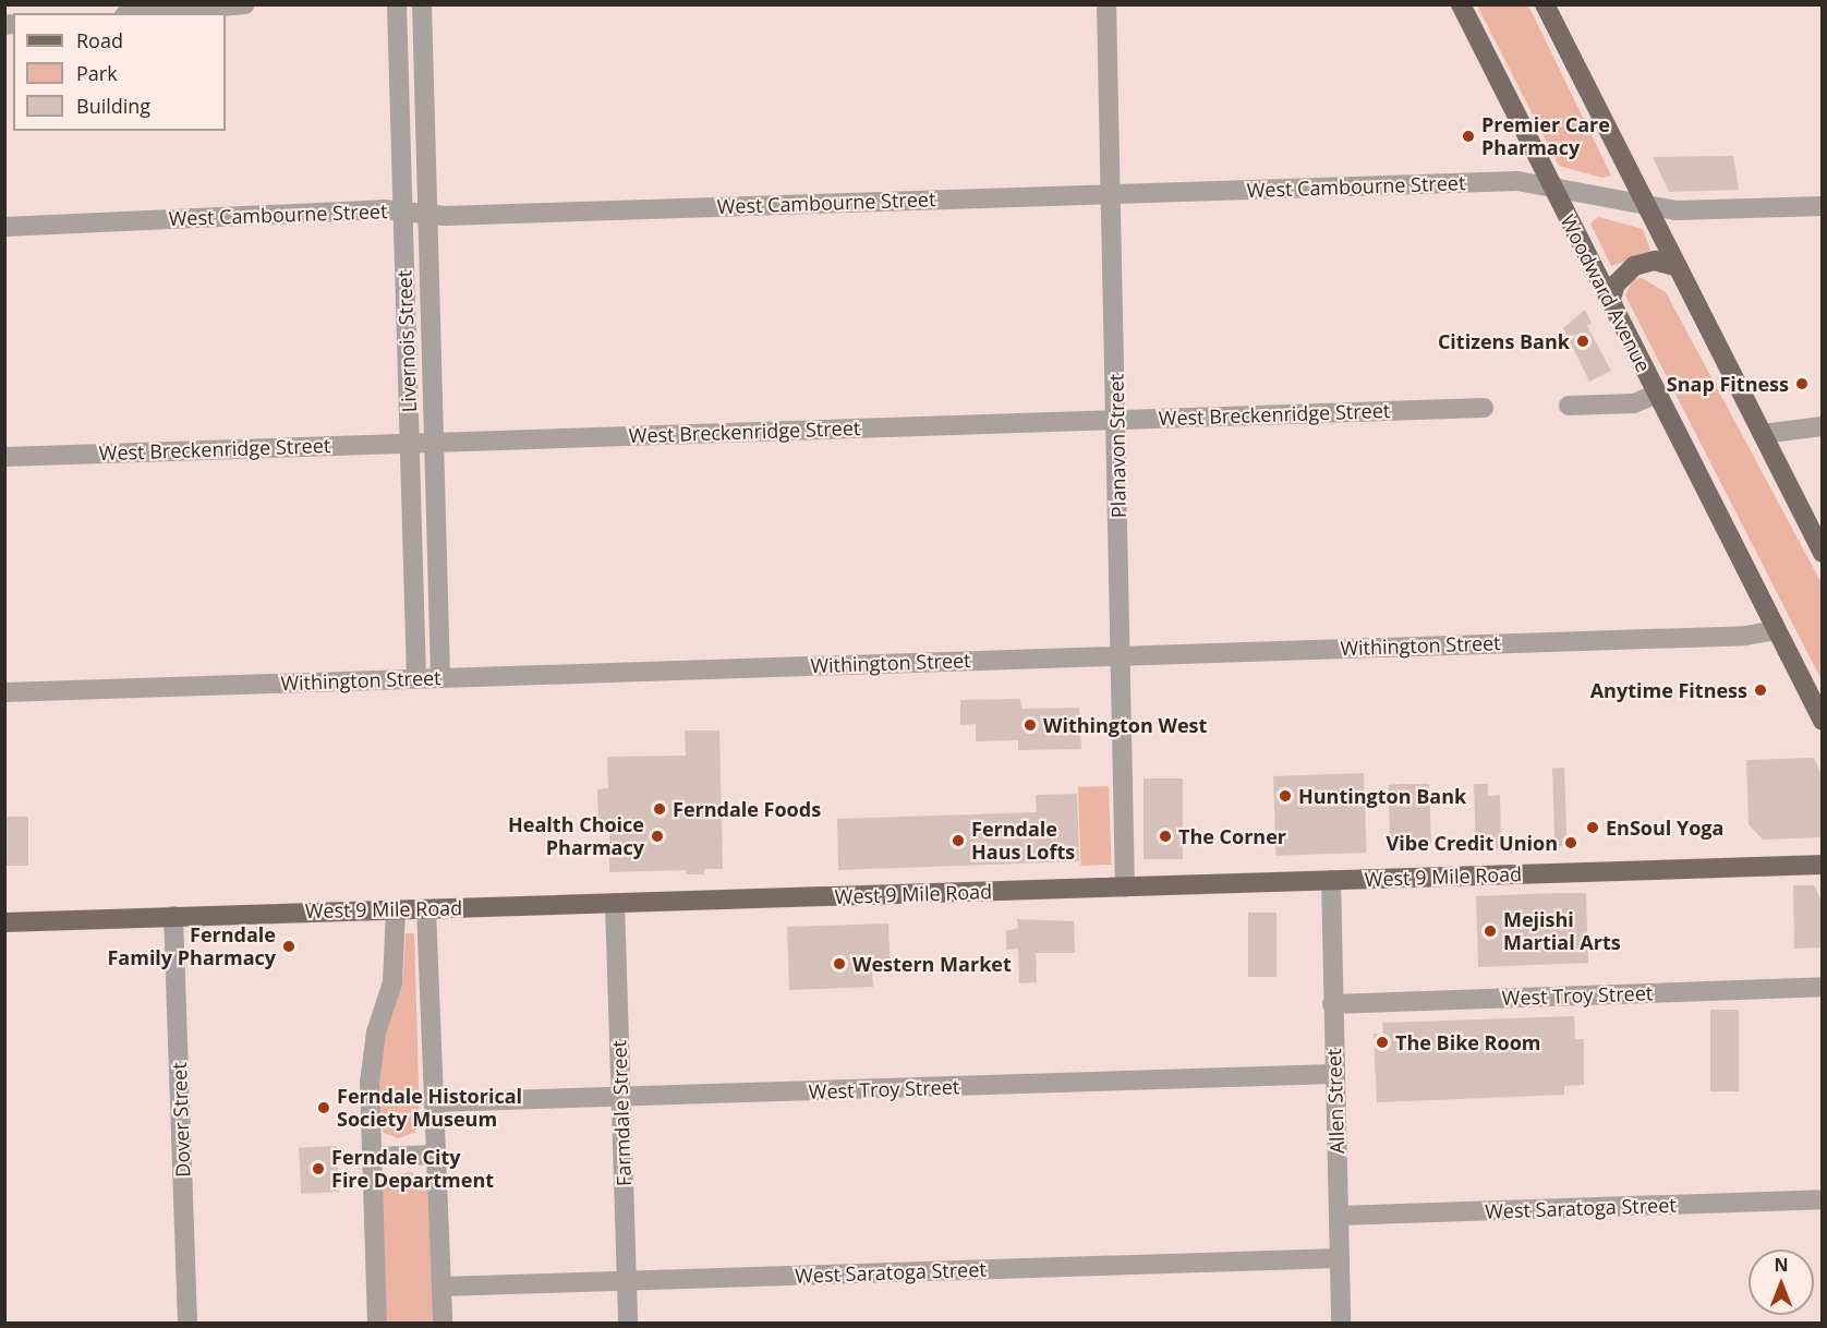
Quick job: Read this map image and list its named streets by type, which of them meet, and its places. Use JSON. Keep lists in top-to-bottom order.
{
  "streets": {
    "main road": ["Woodward Avenue", "West 9 Mile Road"],
    "street": [
      "West Cambourne Street",
      "Livernois Street",
      "West Breckenridge Street",
      "Planavon Street",
      "Withington Street",
      "West Troy Street",
      "Allen Street",
      "Farmdale Street",
      "Dover Street",
      "West Saratoga Street"
    ]
  },
  "crossings": [
    ["West Cambourne Street", "Woodward Avenue"],
    ["West Cambourne Street", "Livernois Street"],
    ["West Cambourne Street", "Planavon Street"],
    ["Woodward Avenue", "Withington Street"],
    ["Livernois Street", "West Breckenridge Street"],
    ["Livernois Street", "Withington Street"],
    ["West Breckenridge Street", "Planavon Street"],
    ["Planavon Street", "Withington Street"],
    ["Planavon Street", "West 9 Mile Road"],
    ["West 9 Mile Road", "Allen Street"],
    ["West 9 Mile Road", "Farmdale Street"],
    ["West 9 Mile Road", "Dover Street"],
    ["West Troy Street", "Allen Street"],
    ["West Troy Street", "Farmdale Street"],
    ["Allen Street", "West Saratoga Street"],
    ["Farmdale Street", "West Saratoga Street"]
  ],
  "places": [
    "Premier Care Pharmacy",
    "Citizens Bank",
    "Snap Fitness",
    "Anytime Fitness",
    "Withington West",
    "Huntington Bank",
    "Ferndale Foods",
    "EnSoul Yoga",
    "Health Choice Pharmacy",
    "The Corner",
    "Ferndale Haus Lofts",
    "Vibe Credit Union",
    "Mejishi Martial Arts",
    "Ferndale Family Pharmacy",
    "Western Market",
    "The Bike Room",
    "Ferndale Historical Society Museum",
    "Ferndale City Fire Department"
  ],
  "legend": ["Road", "Park", "Building"],
  "north": "top"
}
